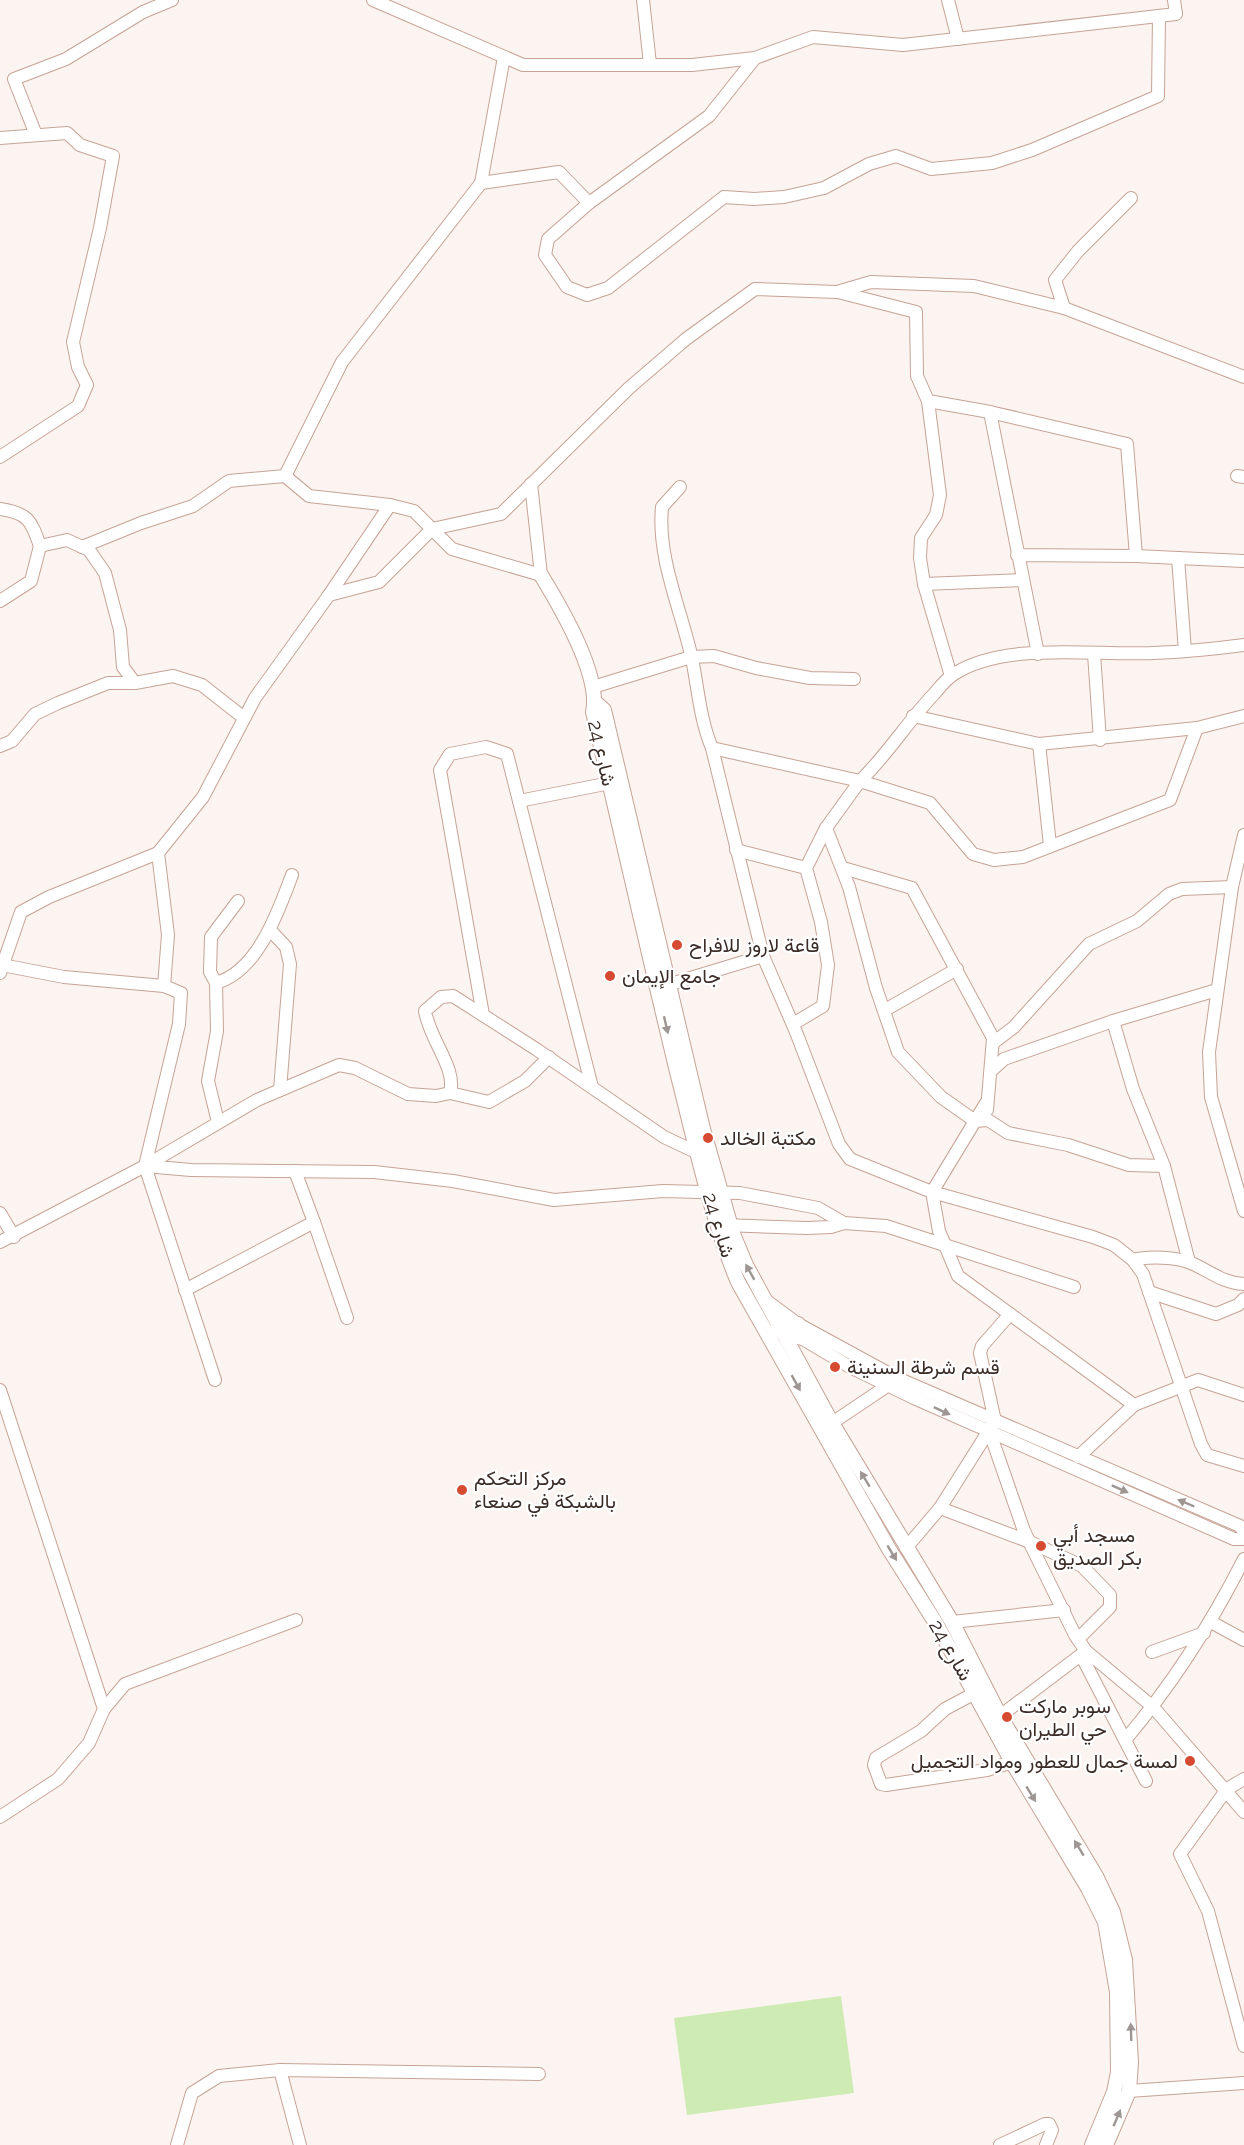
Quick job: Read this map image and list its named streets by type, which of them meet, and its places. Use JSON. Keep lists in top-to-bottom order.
{
  "streets": {
    "street": ["شارع 24"]
  },
  "places": [
    "قاعة لاروز للافراح",
    "جامع الإيمان",
    "مكتبة الخالد",
    "قسم شرطة السنينة",
    "مركز التحكم بالشبكة في صنعاء",
    "مسجد أبي بكر الصديق",
    "سوبر ماركت حي الطيران",
    "لمسة جمال للعطور ومواد التجميل"
  ]
}
